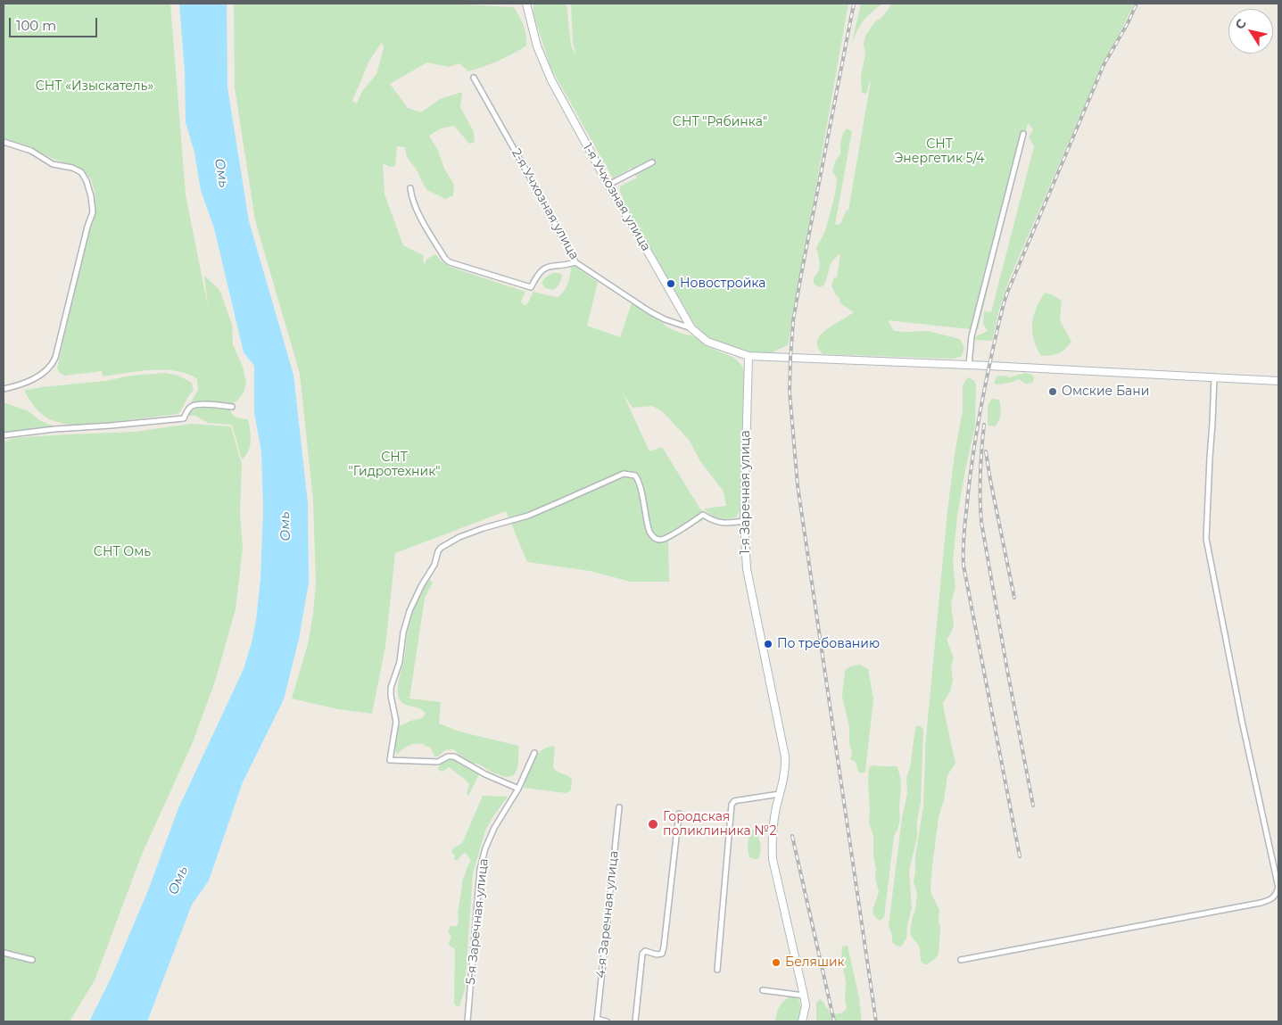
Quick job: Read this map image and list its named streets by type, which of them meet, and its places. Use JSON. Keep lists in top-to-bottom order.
{
  "streets": {
    "street": [
      "1-я Учхозная улица",
      "2-я Учхозная улица",
      "1-я Заречная улица",
      "4-я Заречная улица",
      "5-я Заречная улица"
    ]
  },
  "crossings": [
    ["1-я Учхозная улица", "2-я Учхозная улица"],
    ["1-я Учхозная улица", "1-я Заречная улица"]
  ],
  "water": ["Омь"],
  "parks": [
    "СНТ «Изыскатель»",
    "СНТ \"Рябинка\"",
    "СНТ Энергетик 5/4",
    "СНТ \"Гидротехник\"",
    "СНТ Омь"
  ],
  "places": [
    "Новостройка",
    "Омские Бани",
    "По требованию",
    "Городская поликлиника №2",
    "Беляшик"
  ],
  "scale_bar": "100 m",
  "north": "top left"
}
